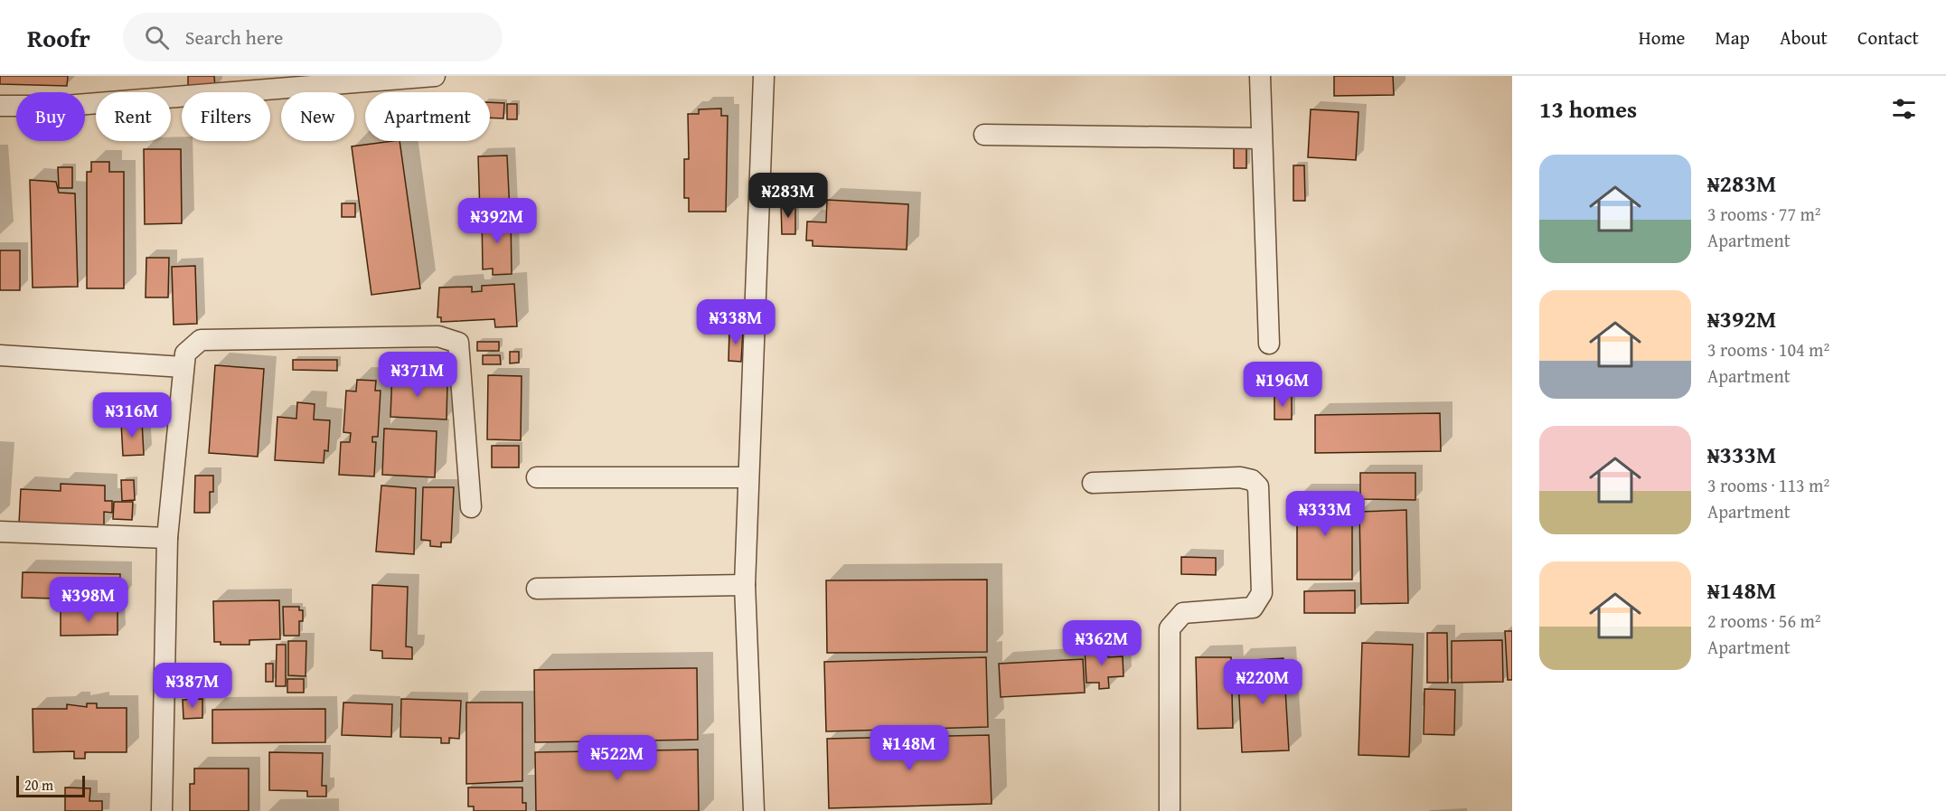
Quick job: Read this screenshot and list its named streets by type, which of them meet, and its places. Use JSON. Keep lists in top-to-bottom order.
{
  "scale_bar": "20 m",
  "page": {
    "header": "Roofr",
    "search": "Search here",
    "nav": [
      "Home",
      "Map",
      "About",
      "Contact"
    ],
    "heading": "13 homes",
    "chip": [
      "Buy",
      "Rent",
      "Filters",
      "New",
      "Apartment"
    ],
    "list": [
      {
        "name": "₦283M",
        "note": "3 rooms · 77 m² · Apartment"
      },
      {
        "name": "₦392M",
        "note": "3 rooms · 104 m² · Apartment"
      },
      {
        "name": "₦333M",
        "note": "3 rooms · 113 m² · Apartment"
      },
      {
        "name": "₦148M",
        "note": "2 rooms · 56 m² · Apartment"
      }
    ],
    "price": [
      "₦283M",
      "₦392M",
      "₦338M",
      "₦371M",
      "₦196M",
      "₦316M",
      "₦333M",
      "₦398M",
      "₦362M",
      "₦220M",
      "₦387M",
      "₦148M",
      "₦522M"
    ],
    "scale": "20 m"
  }
}
